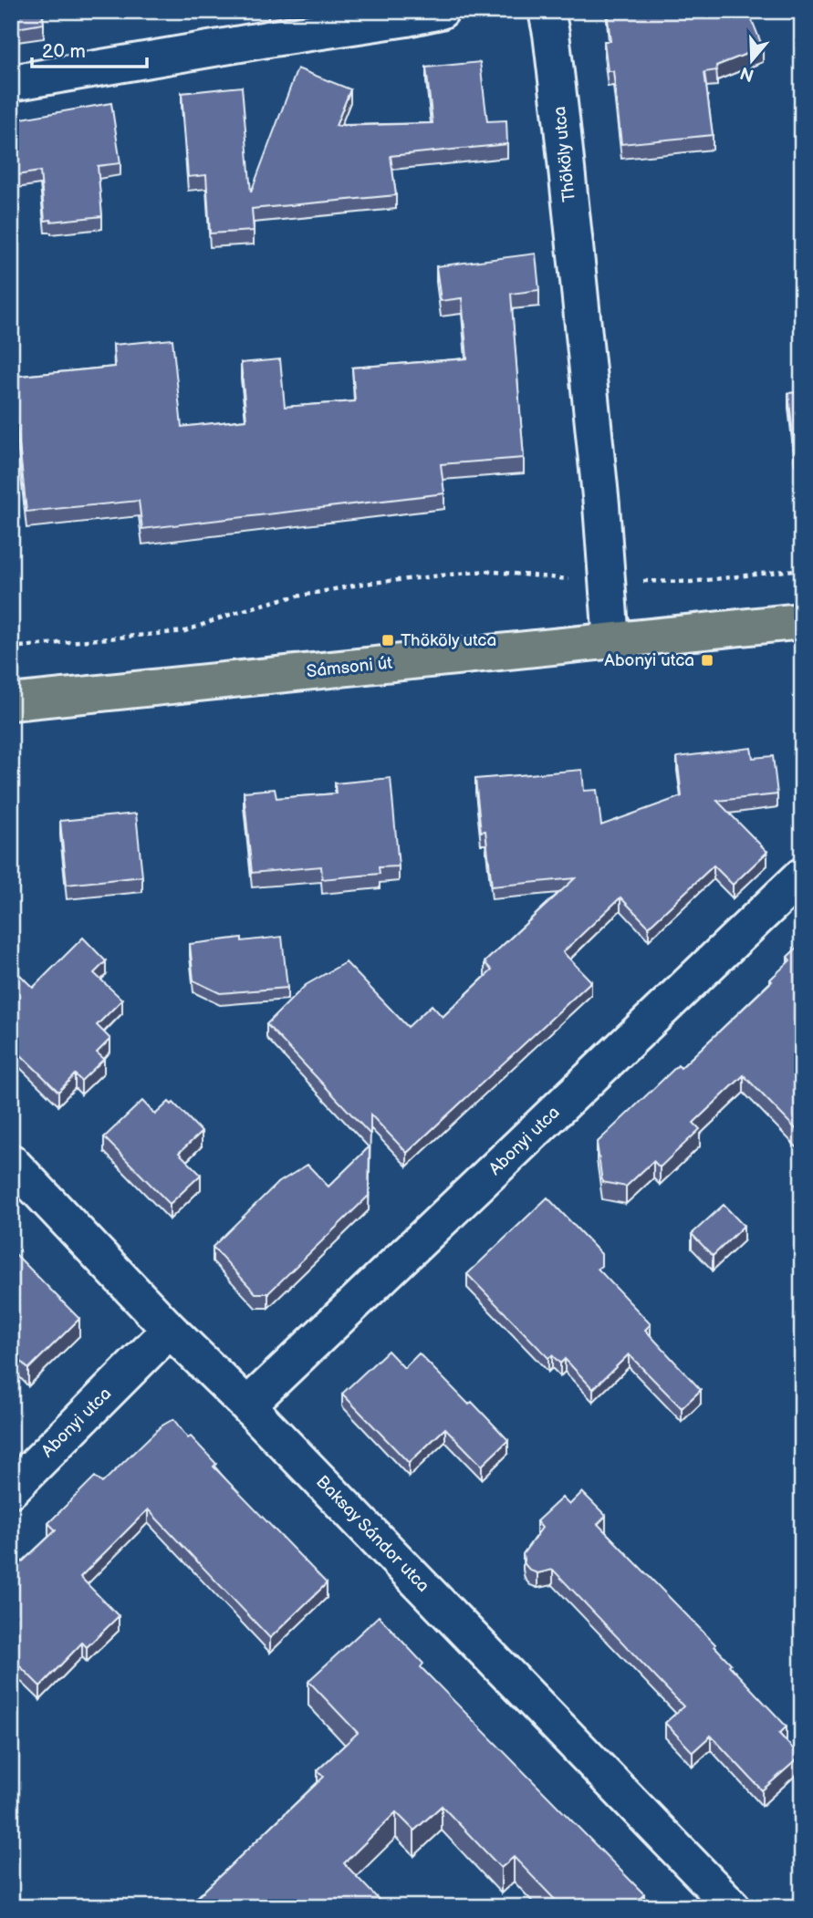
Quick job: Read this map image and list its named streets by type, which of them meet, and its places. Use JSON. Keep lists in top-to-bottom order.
{
  "streets": {
    "main road": ["Sámsoni út"],
    "street": ["Thököly utca", "Abonyi utca", "Baksay Sándor utca"]
  },
  "crossings": [
    ["Thököly utca", "Sámsoni út"],
    ["Abonyi utca", "Baksay Sándor utca"]
  ],
  "places": {
    "transit": ["Thököly utca", "Abonyi utca"]
  },
  "scale_bar": "20 m",
  "north": "bottom"
}
